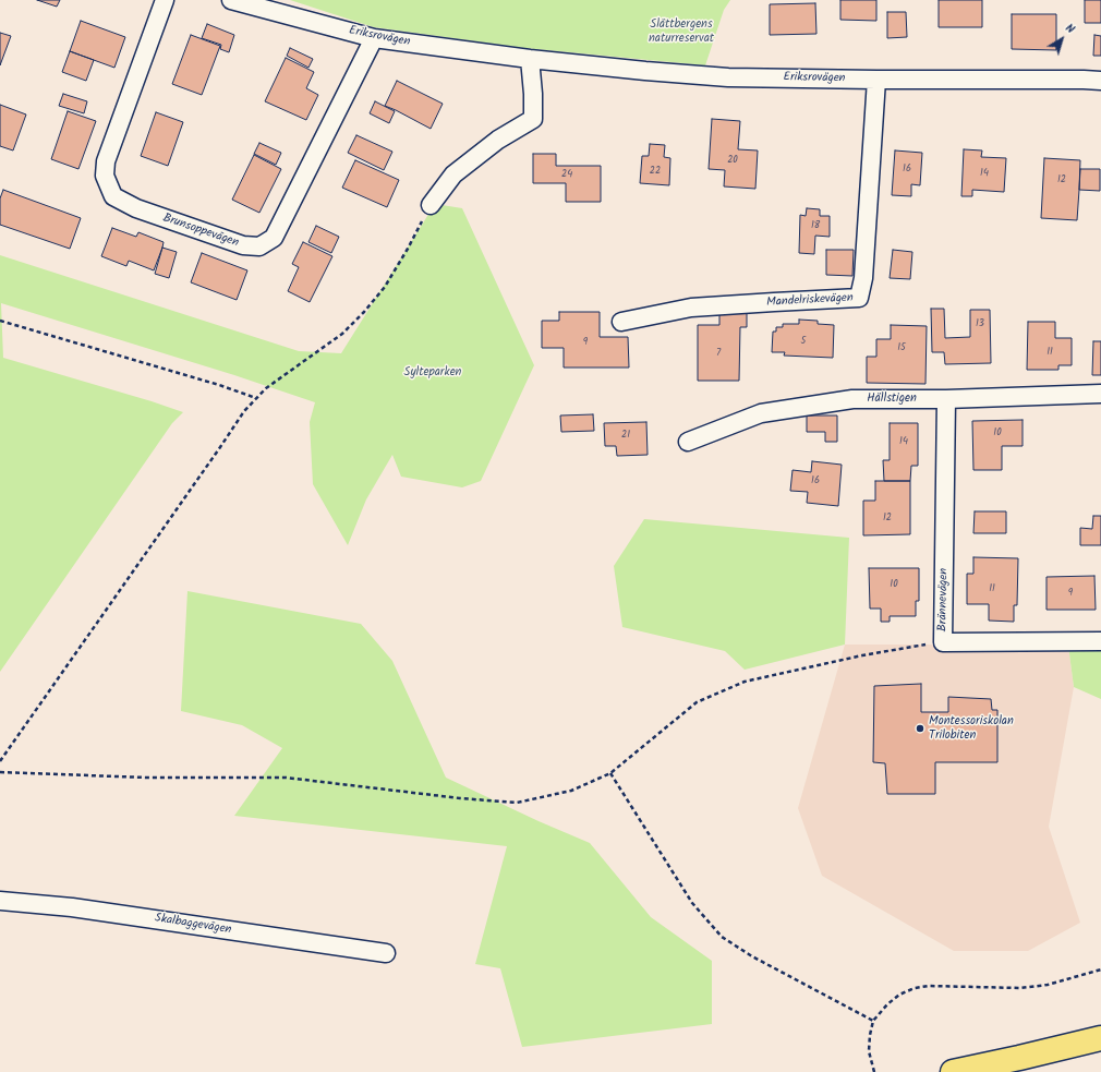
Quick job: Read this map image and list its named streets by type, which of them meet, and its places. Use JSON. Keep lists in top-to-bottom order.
{
  "streets": {
    "street": [
      "Eriksrovägen",
      "Brunsoppevägen",
      "Mandelriskevägen",
      "Hällstigen",
      "Brännevägen",
      "Skalbaggevägen"
    ]
  },
  "crossings": [
    ["Eriksrovägen", "Brunsoppevägen"],
    ["Eriksrovägen", "Mandelriskevägen"],
    ["Hällstigen", "Brännevägen"]
  ],
  "parks": ["Slättbergens naturreservat", "Sylteparken"],
  "places": ["Montessoriskolan Trilobiten"],
  "house_numbers": [
    "20",
    "16",
    "22",
    "14",
    "24",
    "12",
    "18",
    "13",
    "5",
    "9",
    "15",
    "11",
    "7",
    "10",
    "21",
    "14",
    "16",
    "12",
    "10",
    "11",
    "9"
  ],
  "north": "top right"
}
